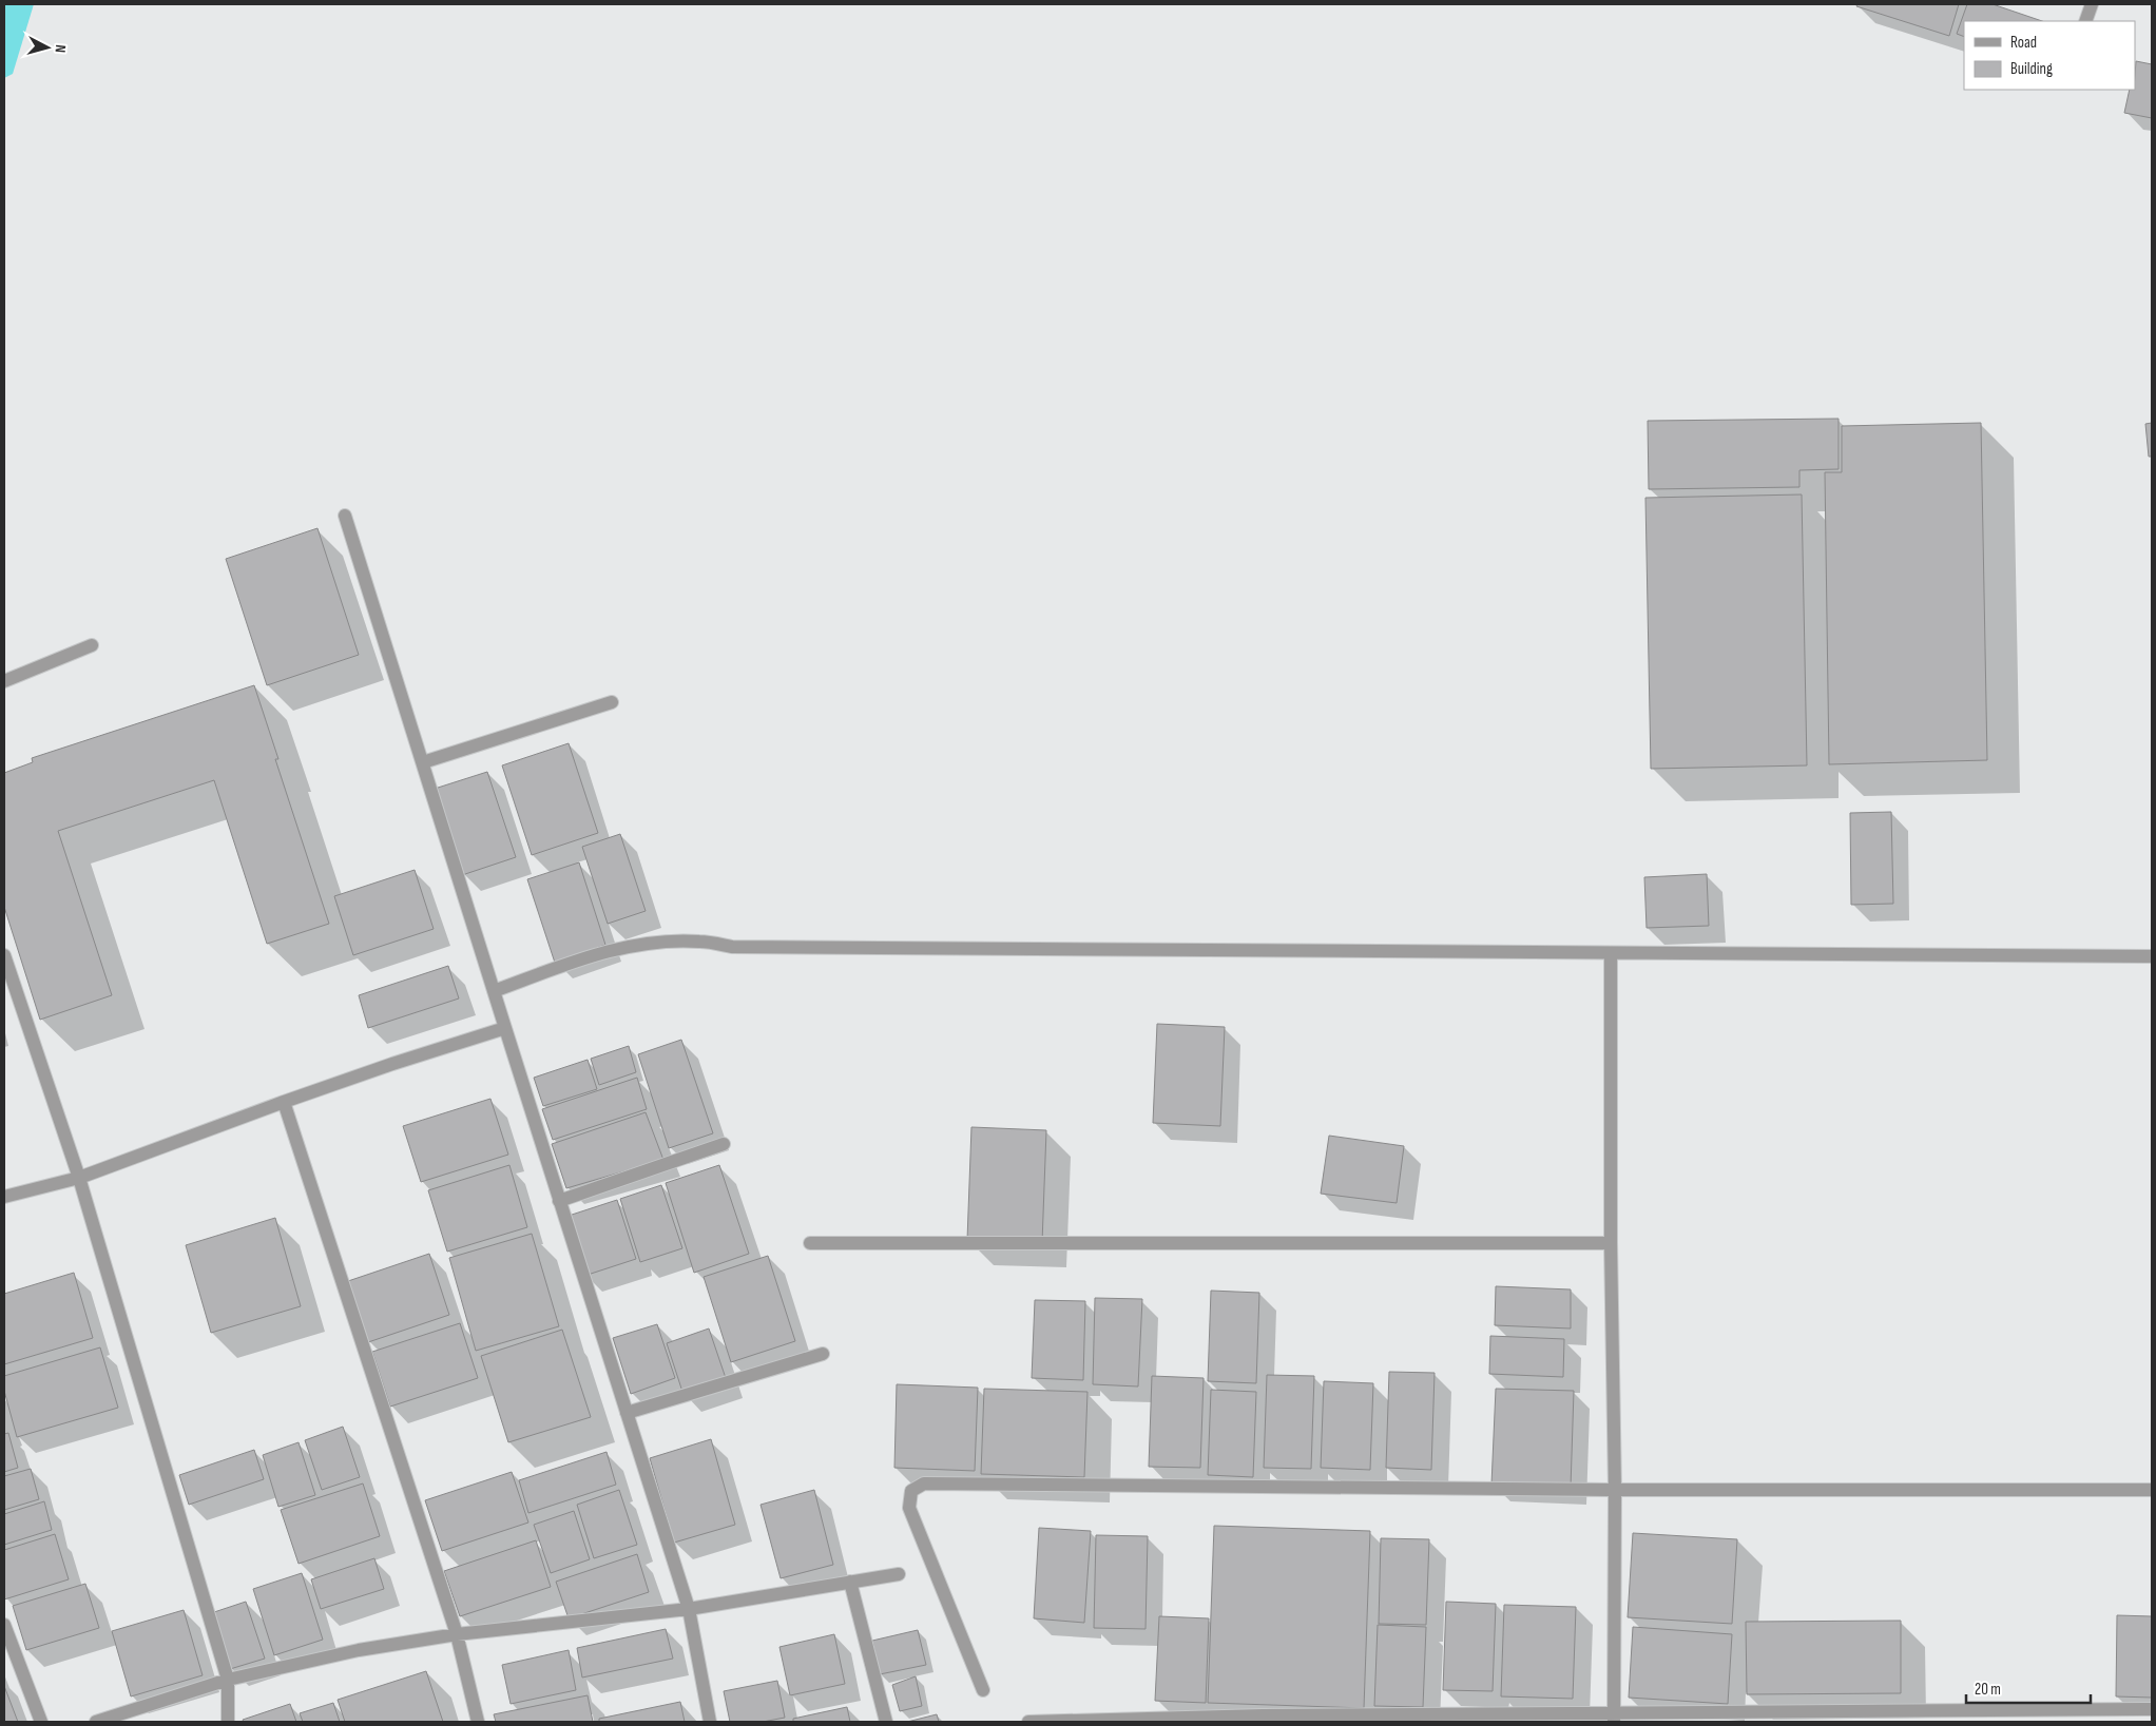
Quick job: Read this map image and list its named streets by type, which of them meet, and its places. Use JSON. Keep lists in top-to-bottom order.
{
  "legend": ["Road", "Building"],
  "scale_bar": "20 m",
  "north": "right"
}
